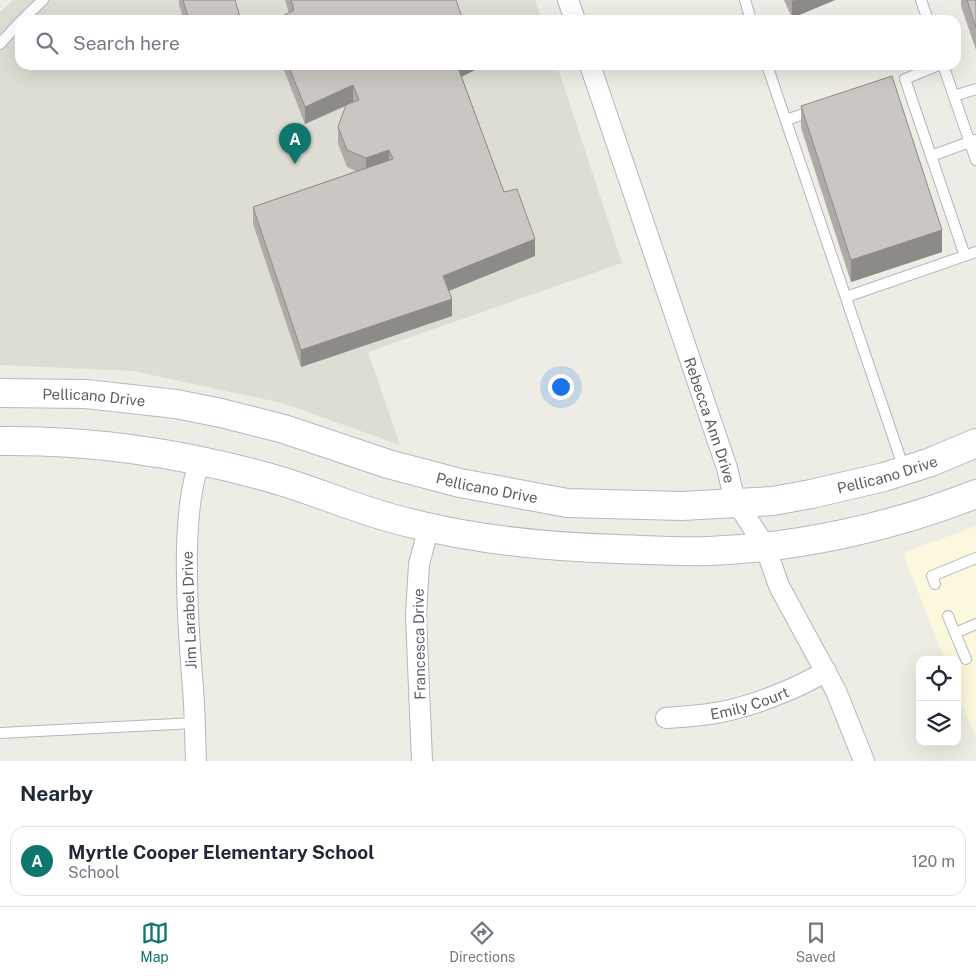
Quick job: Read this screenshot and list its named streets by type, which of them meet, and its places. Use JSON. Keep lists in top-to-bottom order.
{
  "streets": {
    "main road": ["Pellicano Drive"],
    "street": [
      "Rebecca Ann Drive",
      "Jim Larabel Drive",
      "Francesca Drive",
      "Emily Court"
    ]
  },
  "crossings": [
    ["Pellicano Drive", "Rebecca Ann Drive"],
    ["Rebecca Ann Drive", "Emily Court"]
  ],
  "page": {
    "search": "Search here",
    "pins": "A",
    "heading": "Nearby",
    "list": [
      {
        "mark": "A",
        "name": "Myrtle Cooper Elementary School",
        "note": "School",
        "value": "120 m"
      }
    ],
    "nav": ["Map", "Directions", "Saved"]
  }
}
